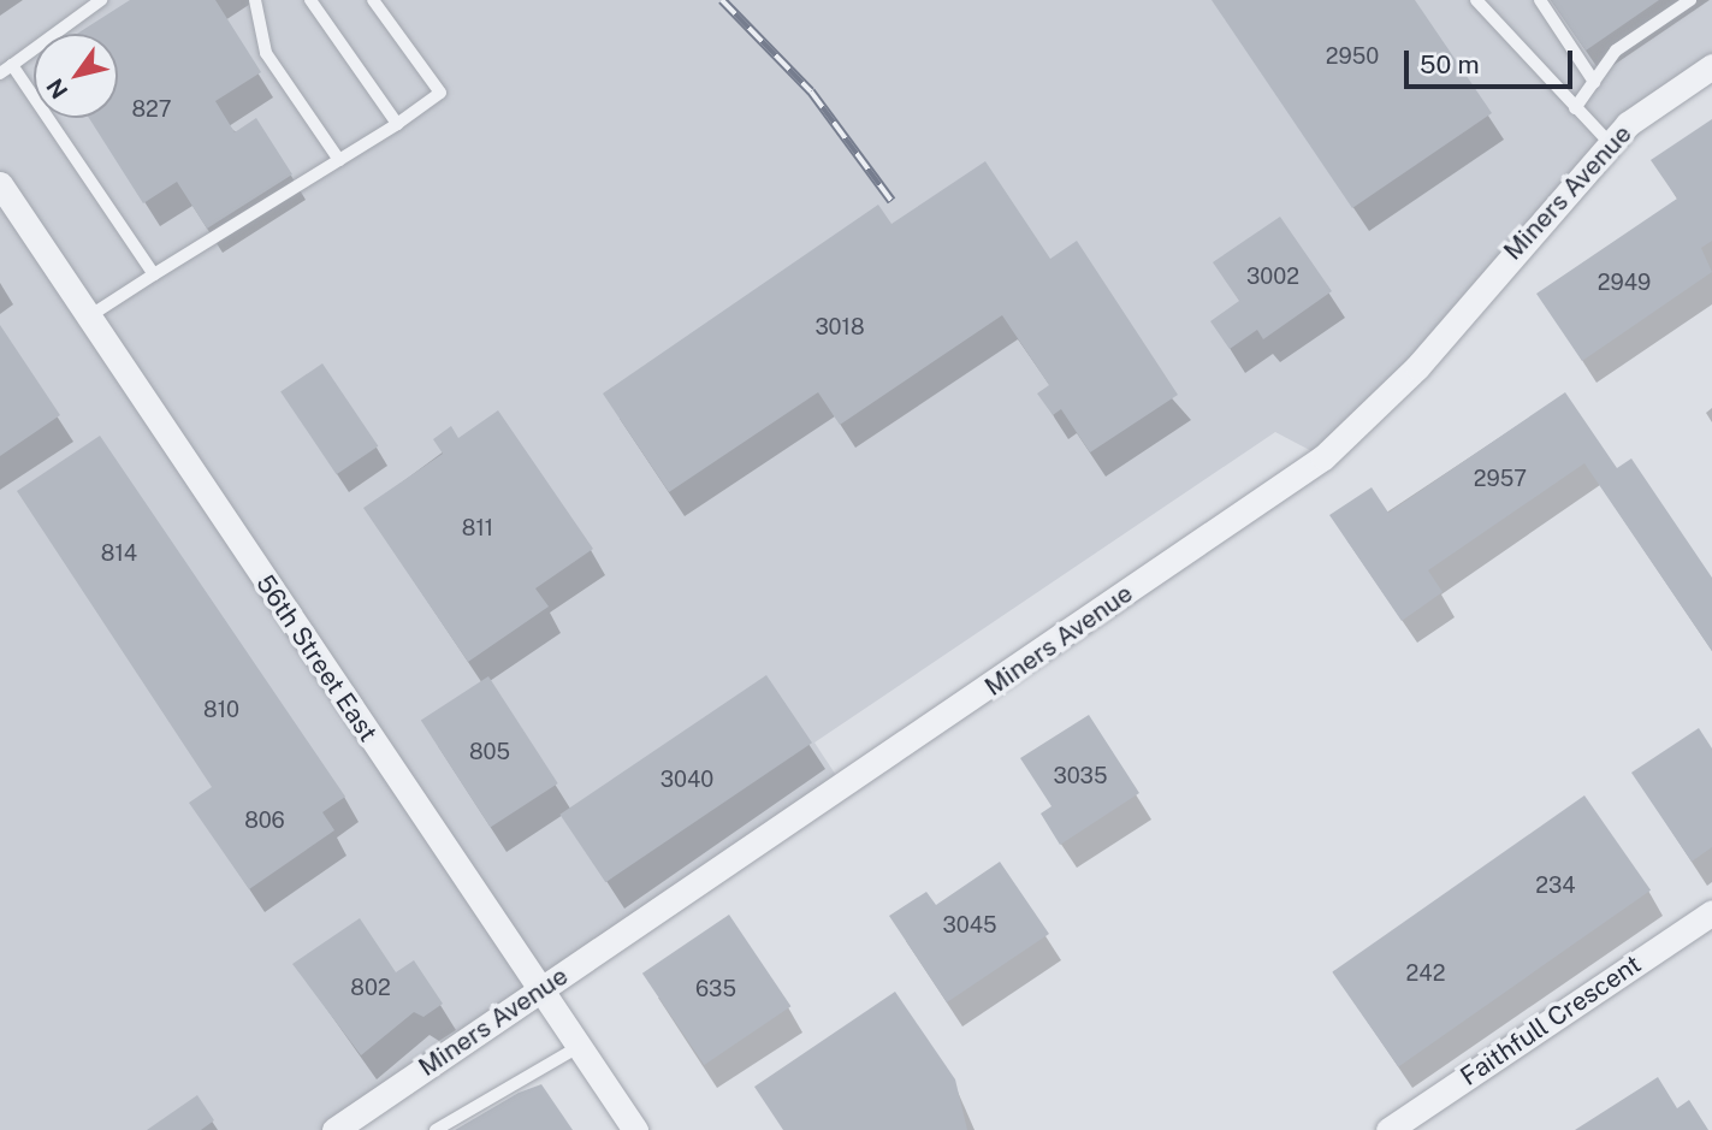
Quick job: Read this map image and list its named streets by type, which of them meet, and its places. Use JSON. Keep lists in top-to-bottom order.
{
  "streets": {
    "street": ["Miners Avenue", "56th Street East", "Faithfull Crescent"]
  },
  "crossings": [
    ["Miners Avenue", "56th Street East"]
  ],
  "house_numbers": [
    "2950",
    "827",
    "3002",
    "2949",
    "3018",
    "2957",
    "811",
    "814",
    "810",
    "805",
    "3035",
    "3040",
    "806",
    "234",
    "3045",
    "242",
    "802",
    "635"
  ],
  "scale_bar": "50 m",
  "north": "bottom left"
}
